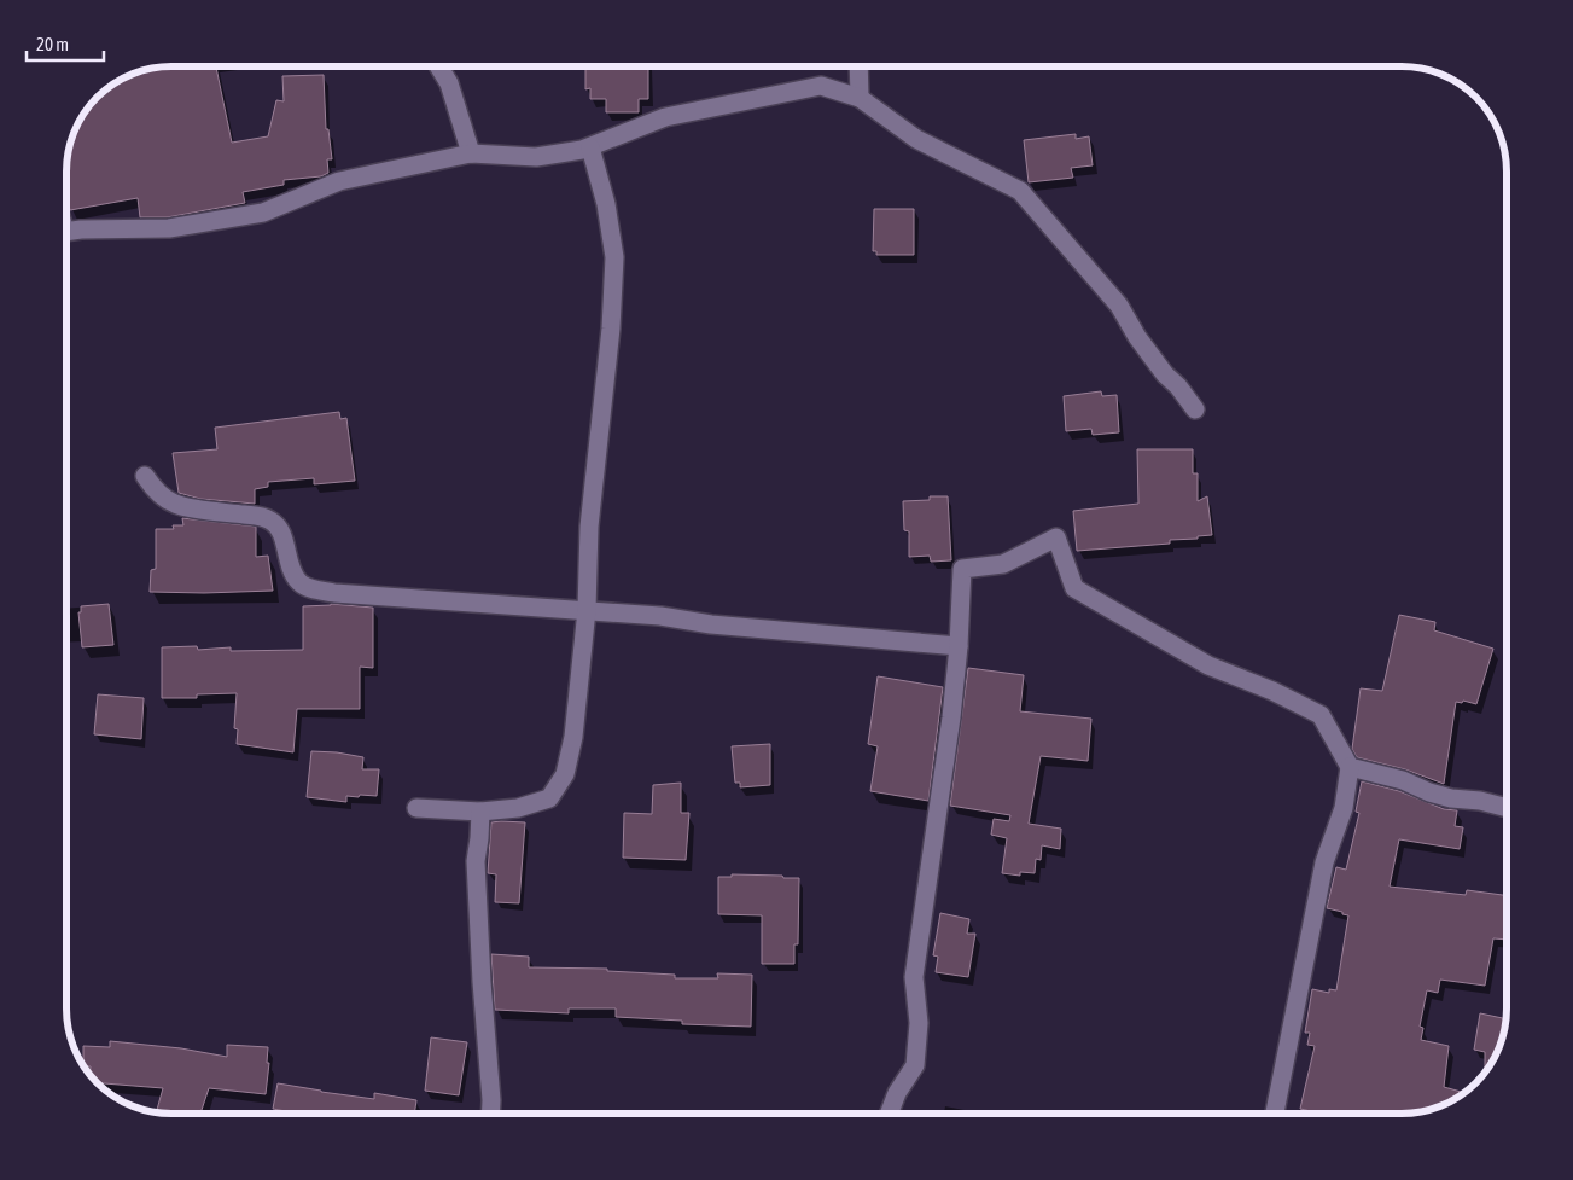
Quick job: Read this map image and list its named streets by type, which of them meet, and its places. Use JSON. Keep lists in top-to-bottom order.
{
  "scale_bar": "20 m"
}
